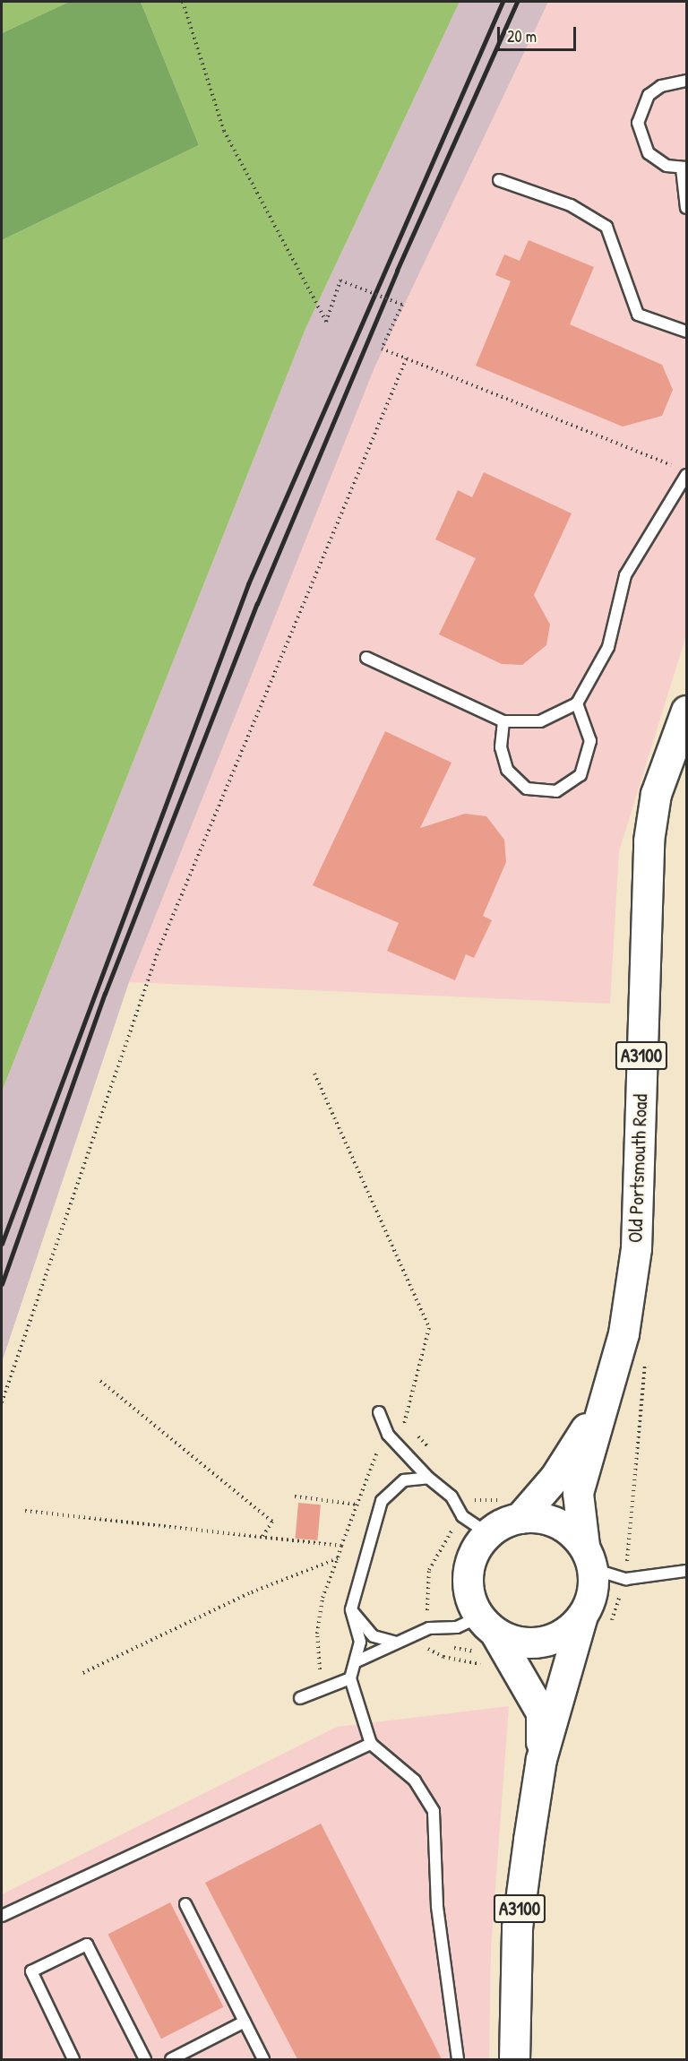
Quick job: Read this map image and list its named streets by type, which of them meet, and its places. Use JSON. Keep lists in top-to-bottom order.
{
  "streets": {
    "main road": ["A3100", "Old Portsmouth Road"]
  },
  "crossings": [
    ["A3100", "Old Portsmouth Road"]
  ],
  "scale_bar": "20 m"
}
